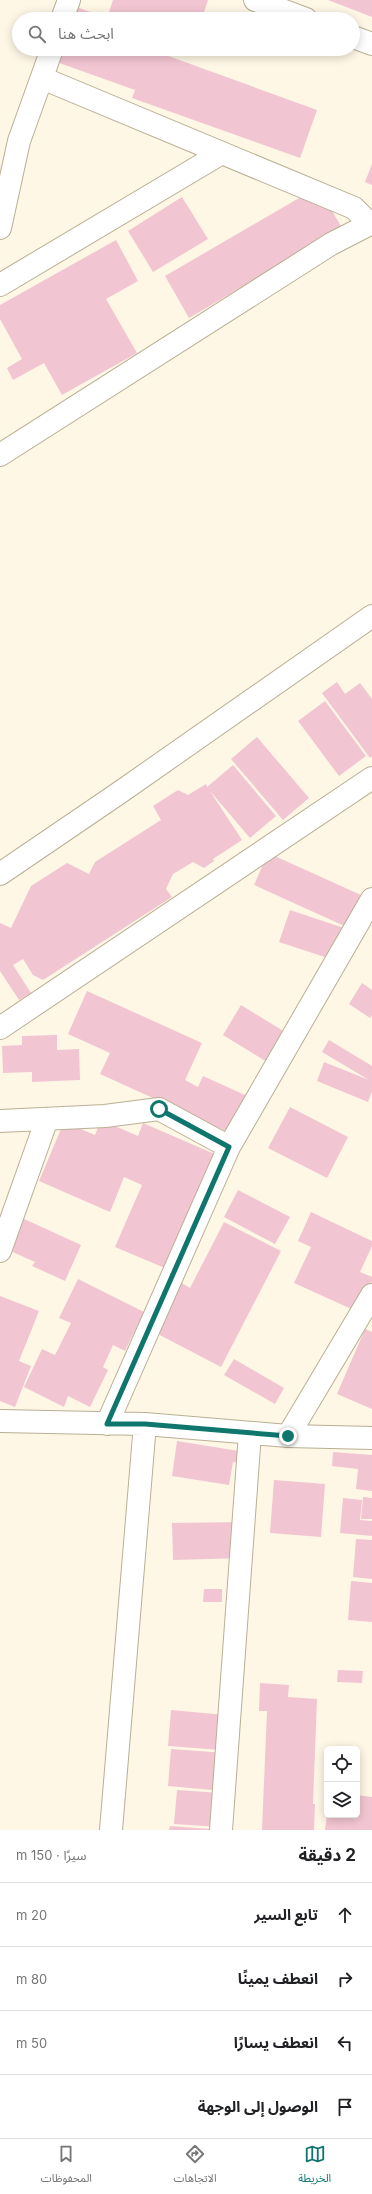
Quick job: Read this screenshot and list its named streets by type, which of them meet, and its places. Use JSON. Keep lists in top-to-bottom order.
{
  "page": {
    "search": "ابحث هنا",
    "heading": ["2 دقيقة", "سيرًا · 150 m"],
    "list": [
      ["تابع السير", "20 m"],
      ["انعطف يمينًا", "80 m"],
      ["انعطف يسارًا", "50 m"],
      "الوصول إلى الوجهة"
    ],
    "nav": ["الخريطة", "الاتجاهات", "المحفوظات"]
  }
}
